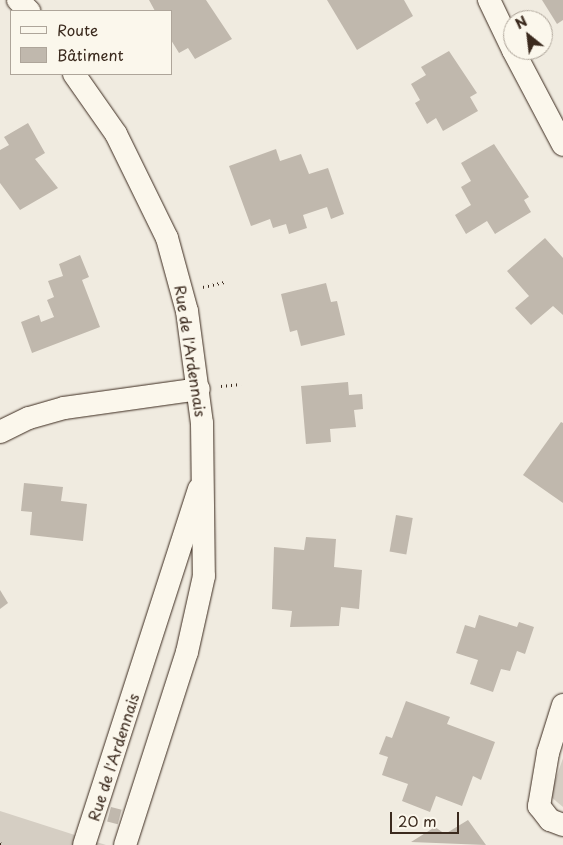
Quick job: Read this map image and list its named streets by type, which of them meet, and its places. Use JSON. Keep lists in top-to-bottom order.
{
  "streets": {
    "street": ["Rue de l'Ardennais"]
  },
  "legend": ["Route", "Bâtiment"],
  "scale_bar": "20 m",
  "north": "top left"
}
